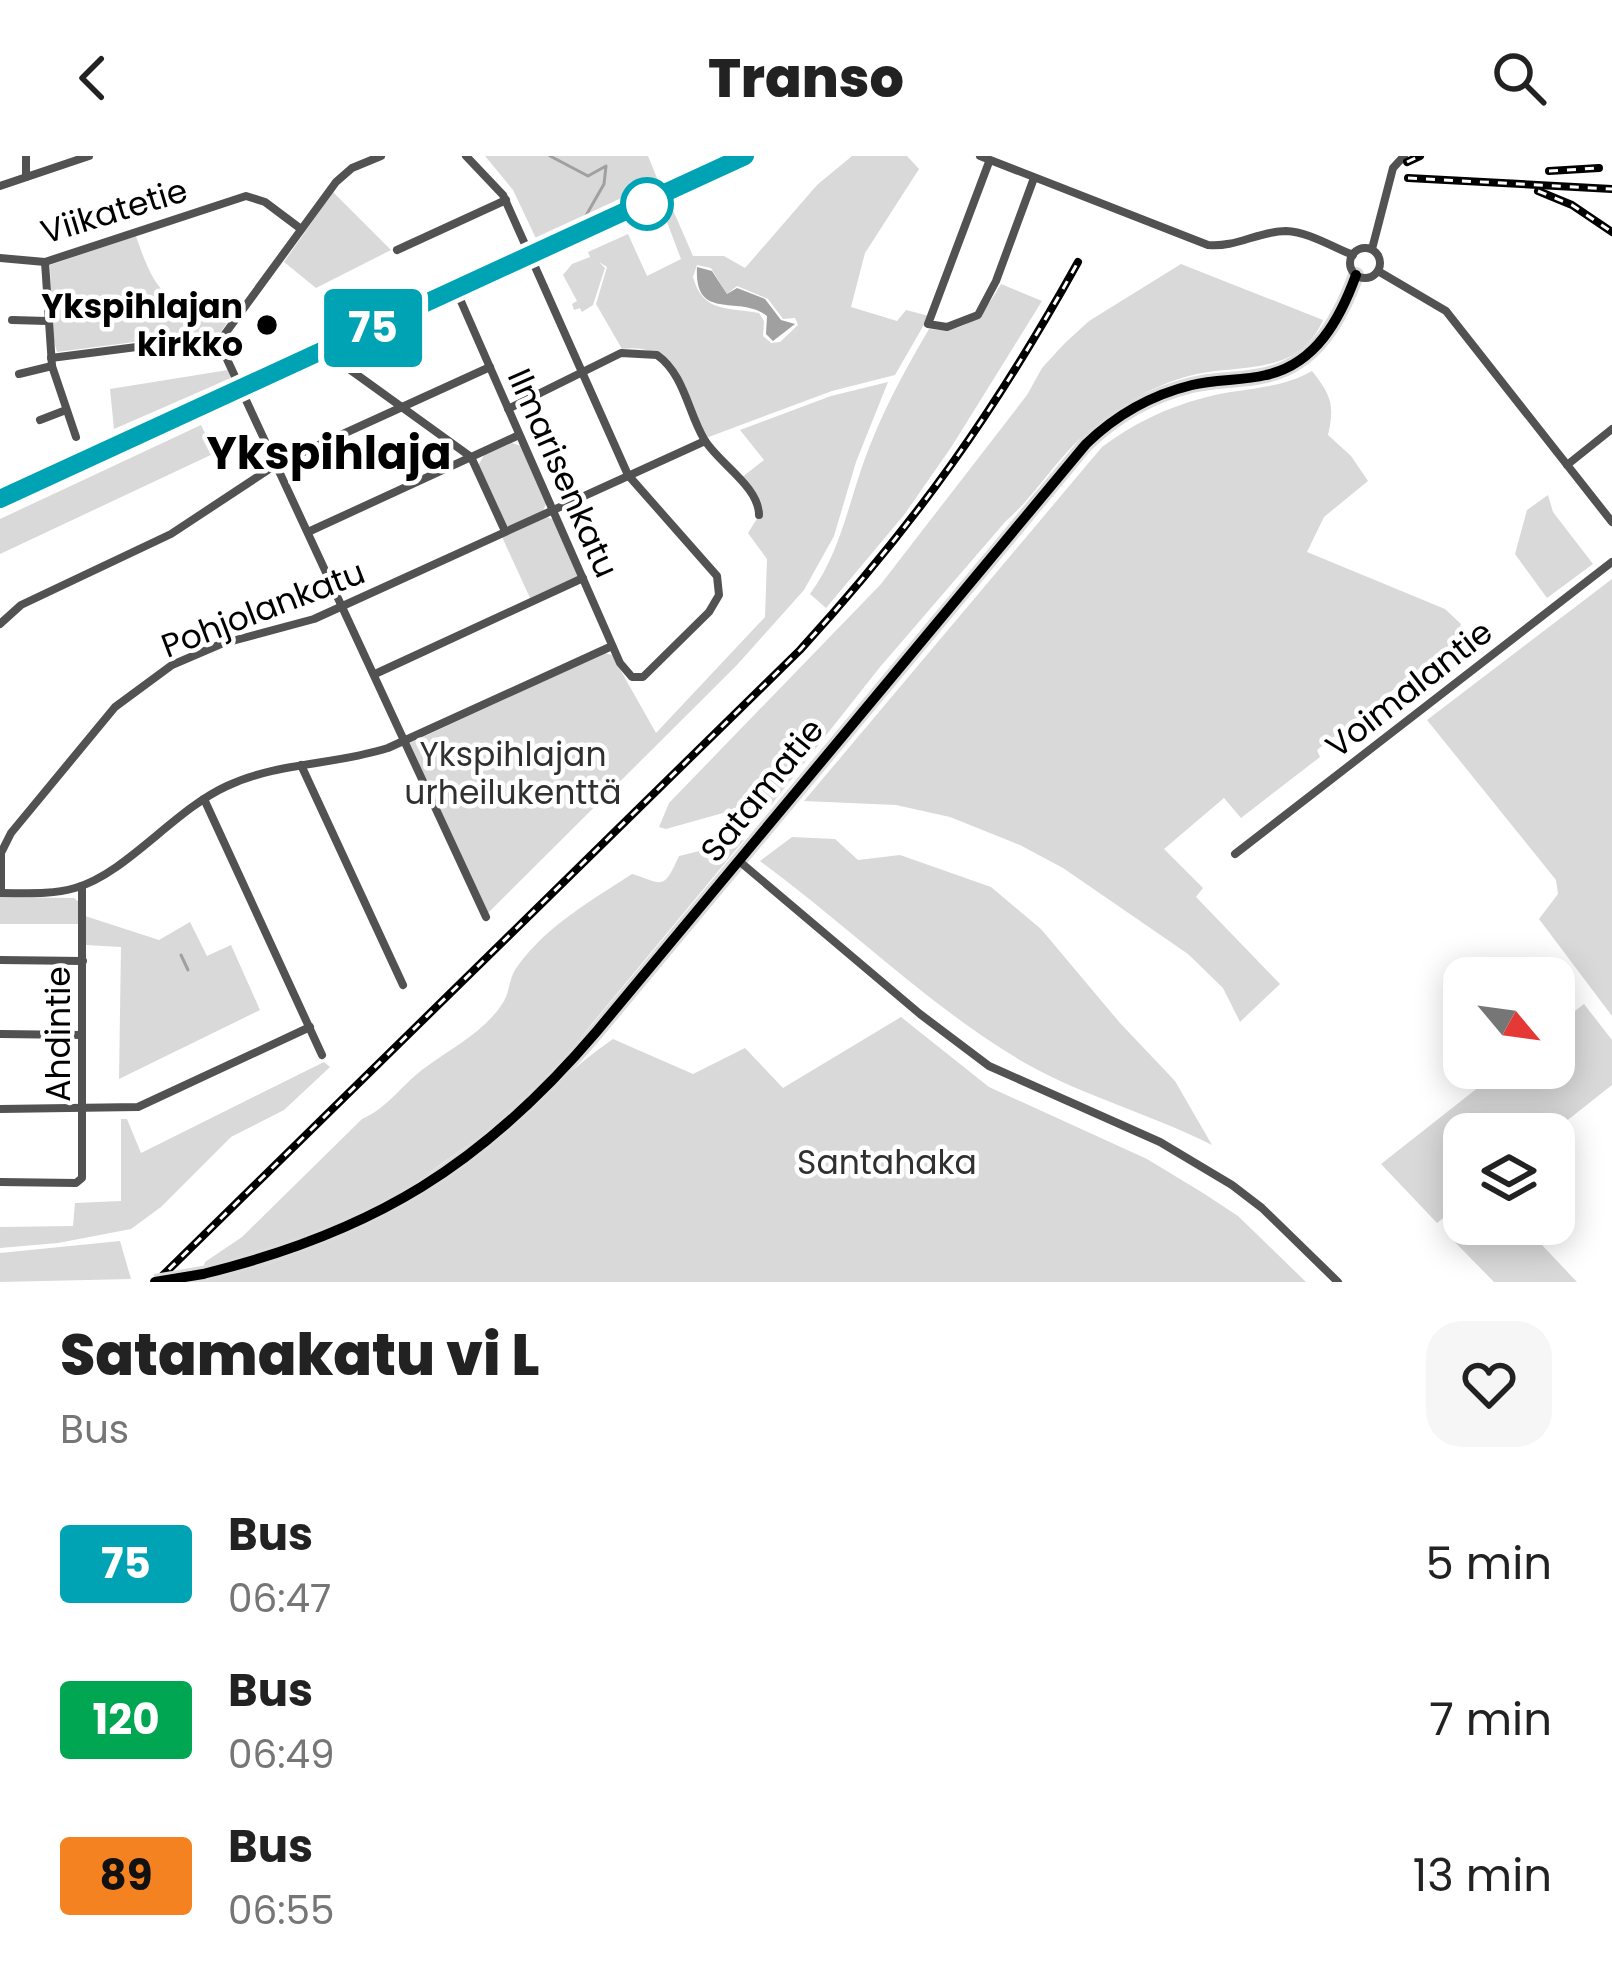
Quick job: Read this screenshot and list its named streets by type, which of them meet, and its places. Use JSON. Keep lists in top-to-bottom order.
{
  "streets": {
    "main road": ["Satamatie"],
    "street": [
      "Viikatetie",
      "Ilmarisenkatu",
      "Pohjolankatu",
      "Voimalantie",
      "Ahdintie"
    ]
  },
  "crossings": [
    ["Ilmarisenkatu", "Pohjolankatu"]
  ],
  "districts": ["Ykspihlaja"],
  "parks": ["Ykspihlajan urheilukenttä", "Santahaka"],
  "places": ["Ykspihlajan kirkko"],
  "lines": ["bus line 75"],
  "north": "bottom right",
  "page": {
    "header": "Transo",
    "on_map": "75",
    "heading": ["Satamakatu vi L", "Bus"],
    "list": [
      {
        "mark": "75",
        "name": "Bus",
        "note": "06:47",
        "value": "5 min"
      },
      {
        "mark": "120",
        "name": "Bus",
        "note": "06:49",
        "value": "7 min"
      },
      {
        "mark": "89",
        "name": "Bus",
        "note": "06:55",
        "value": "13 min"
      }
    ]
  }
}
